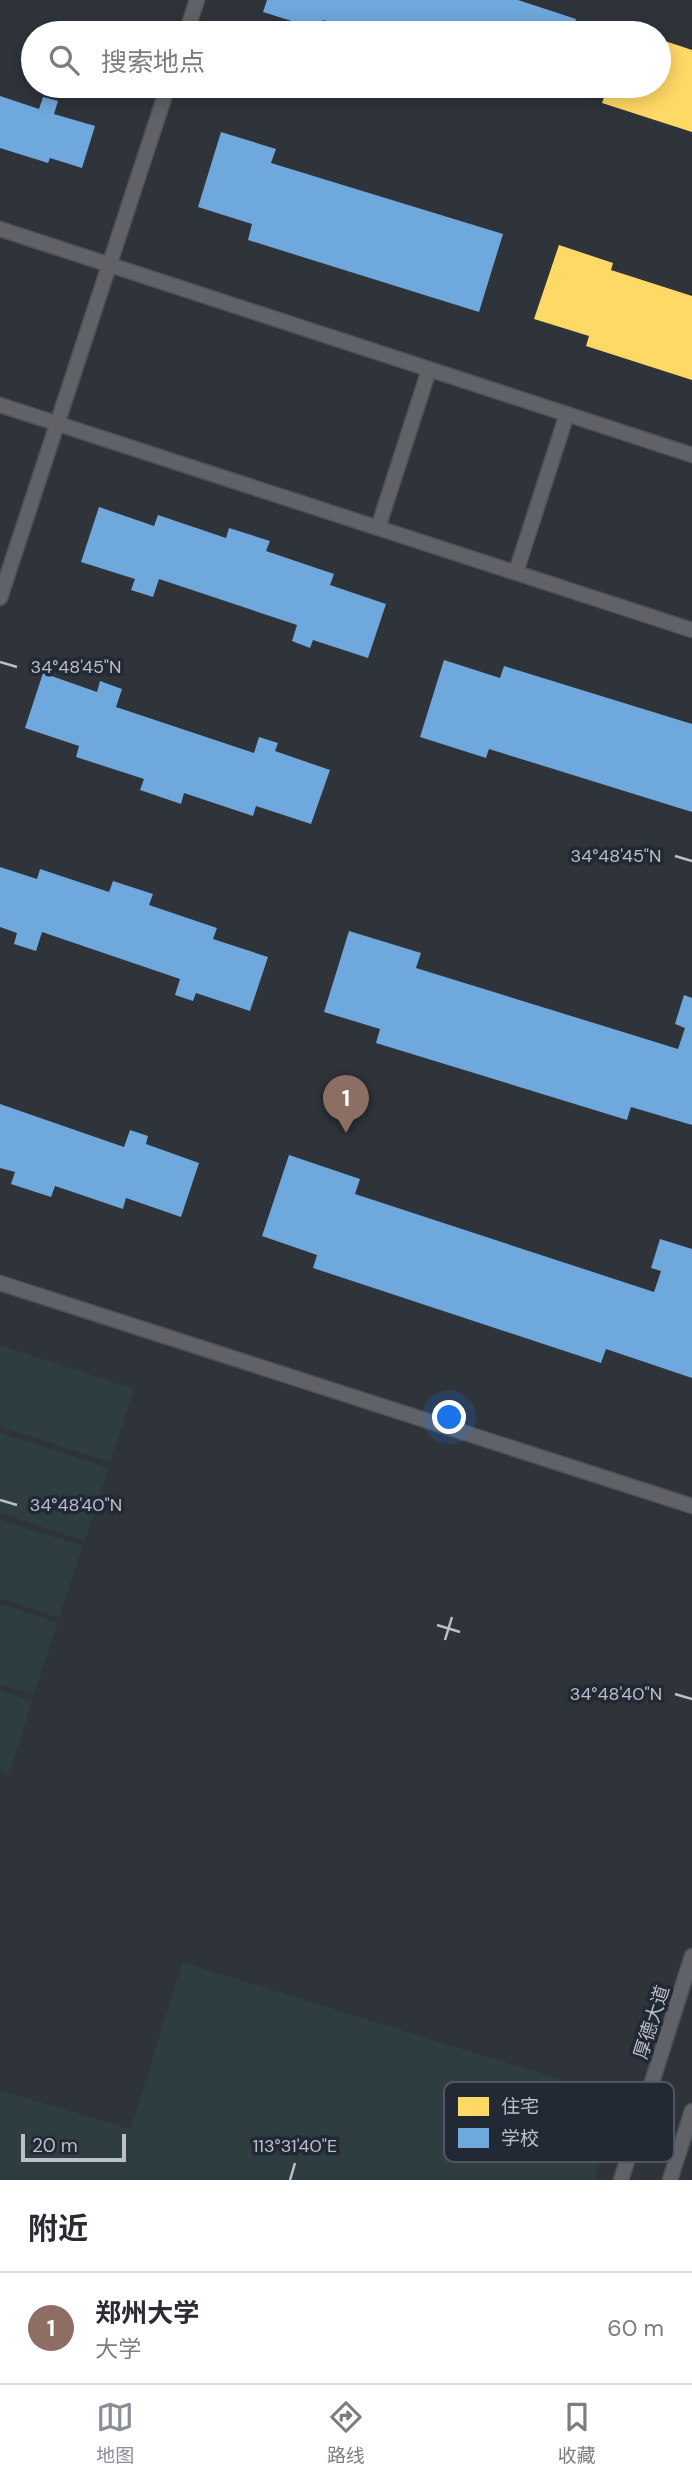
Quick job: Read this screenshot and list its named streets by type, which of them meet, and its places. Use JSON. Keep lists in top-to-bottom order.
{
  "streets": {
    "lane": ["厚德大道"]
  },
  "legend": ["住宅", "学校"],
  "scale_bar": "20 m",
  "page": {
    "search": "搜索地点",
    "pins": "1",
    "scale": "20 m",
    "heading": "附近",
    "list": [
      {
        "mark": "1",
        "name": "郑州大学",
        "note": "大学",
        "value": "60 m"
      }
    ],
    "nav": ["地图", "路线", "收藏"]
  },
  "coordinates": ["34°48'45\"N", "34°48'40\"N", "113°31'40\"E"]
}
